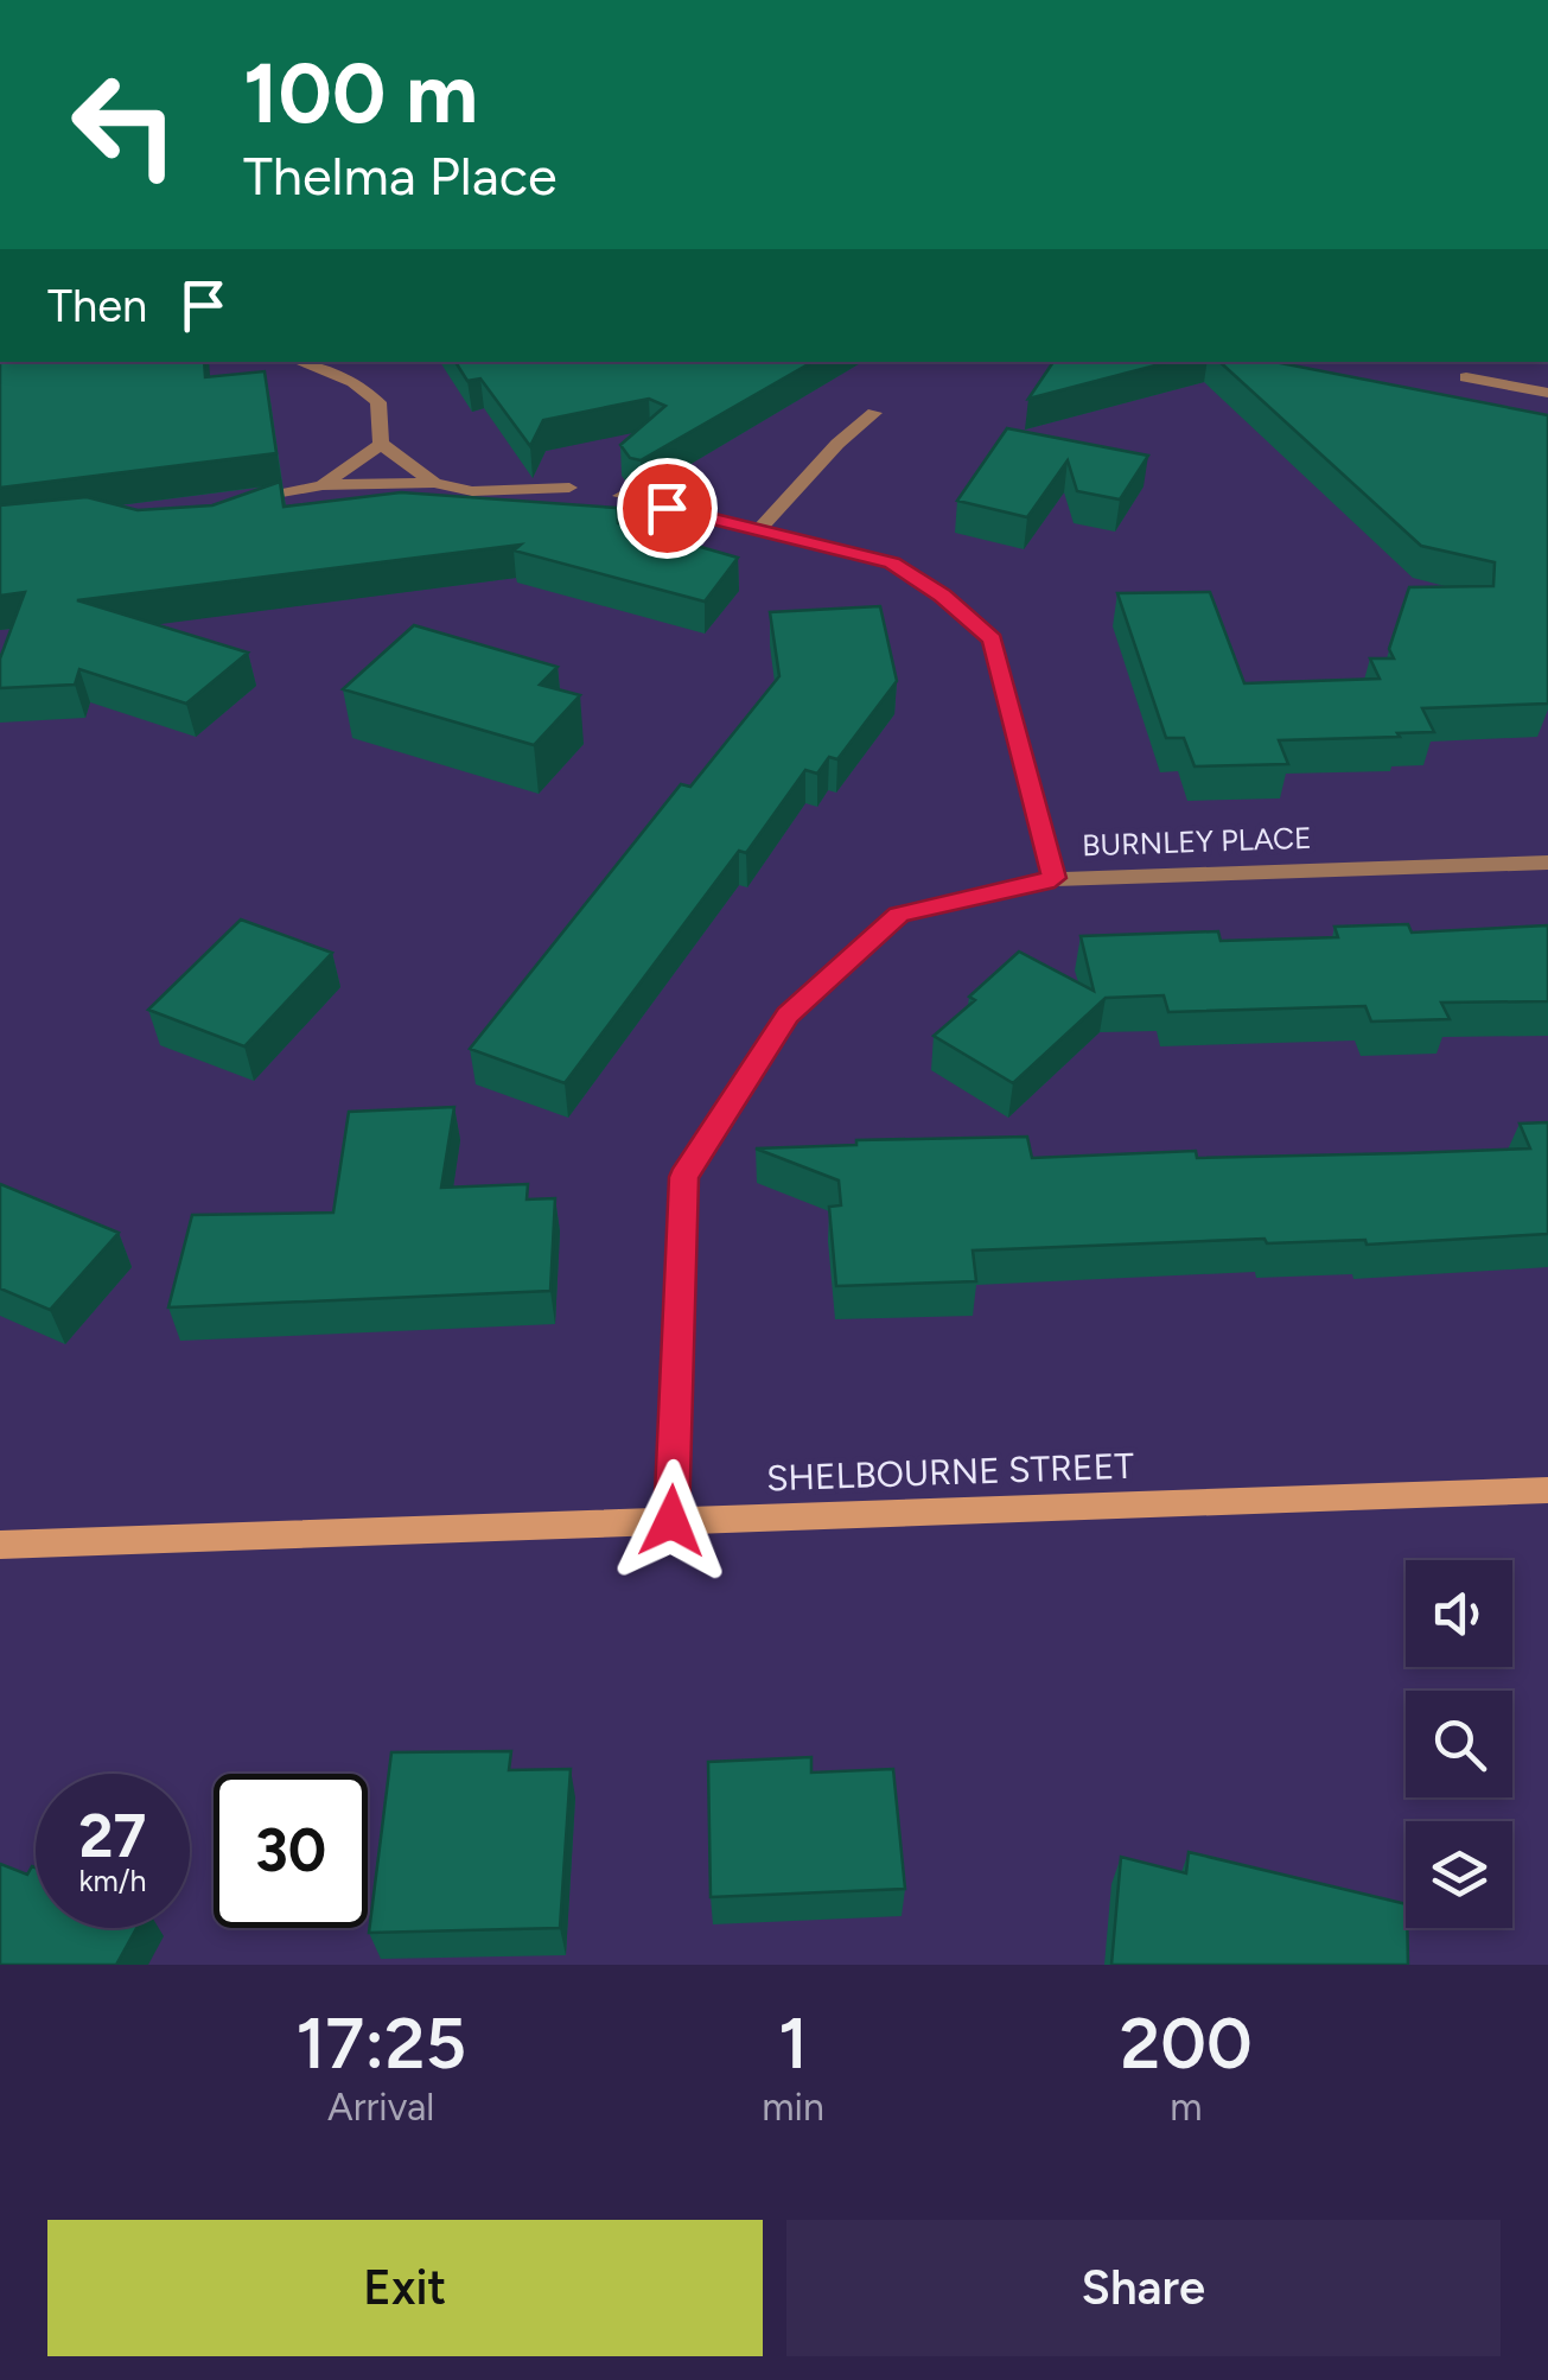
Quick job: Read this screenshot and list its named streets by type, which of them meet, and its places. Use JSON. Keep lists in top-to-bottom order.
{
  "streets": {
    "main road": ["SHELBOURNE STREET"],
    "street": ["BURNLEY PLACE"]
  },
  "crossings": [
    ["BURNLEY PLACE", "SHELBOURNE STREET"]
  ],
  "page": {
    "turn": ["100 m", "Thelma Place"],
    "then": "Then",
    "speed": "27 km/h",
    "limit": "30",
    "eta": [
      "17:25",
      "Arrival",
      "1",
      "min",
      "200",
      "m"
    ],
    "buttons": ["Exit", "Share"]
  }
}
